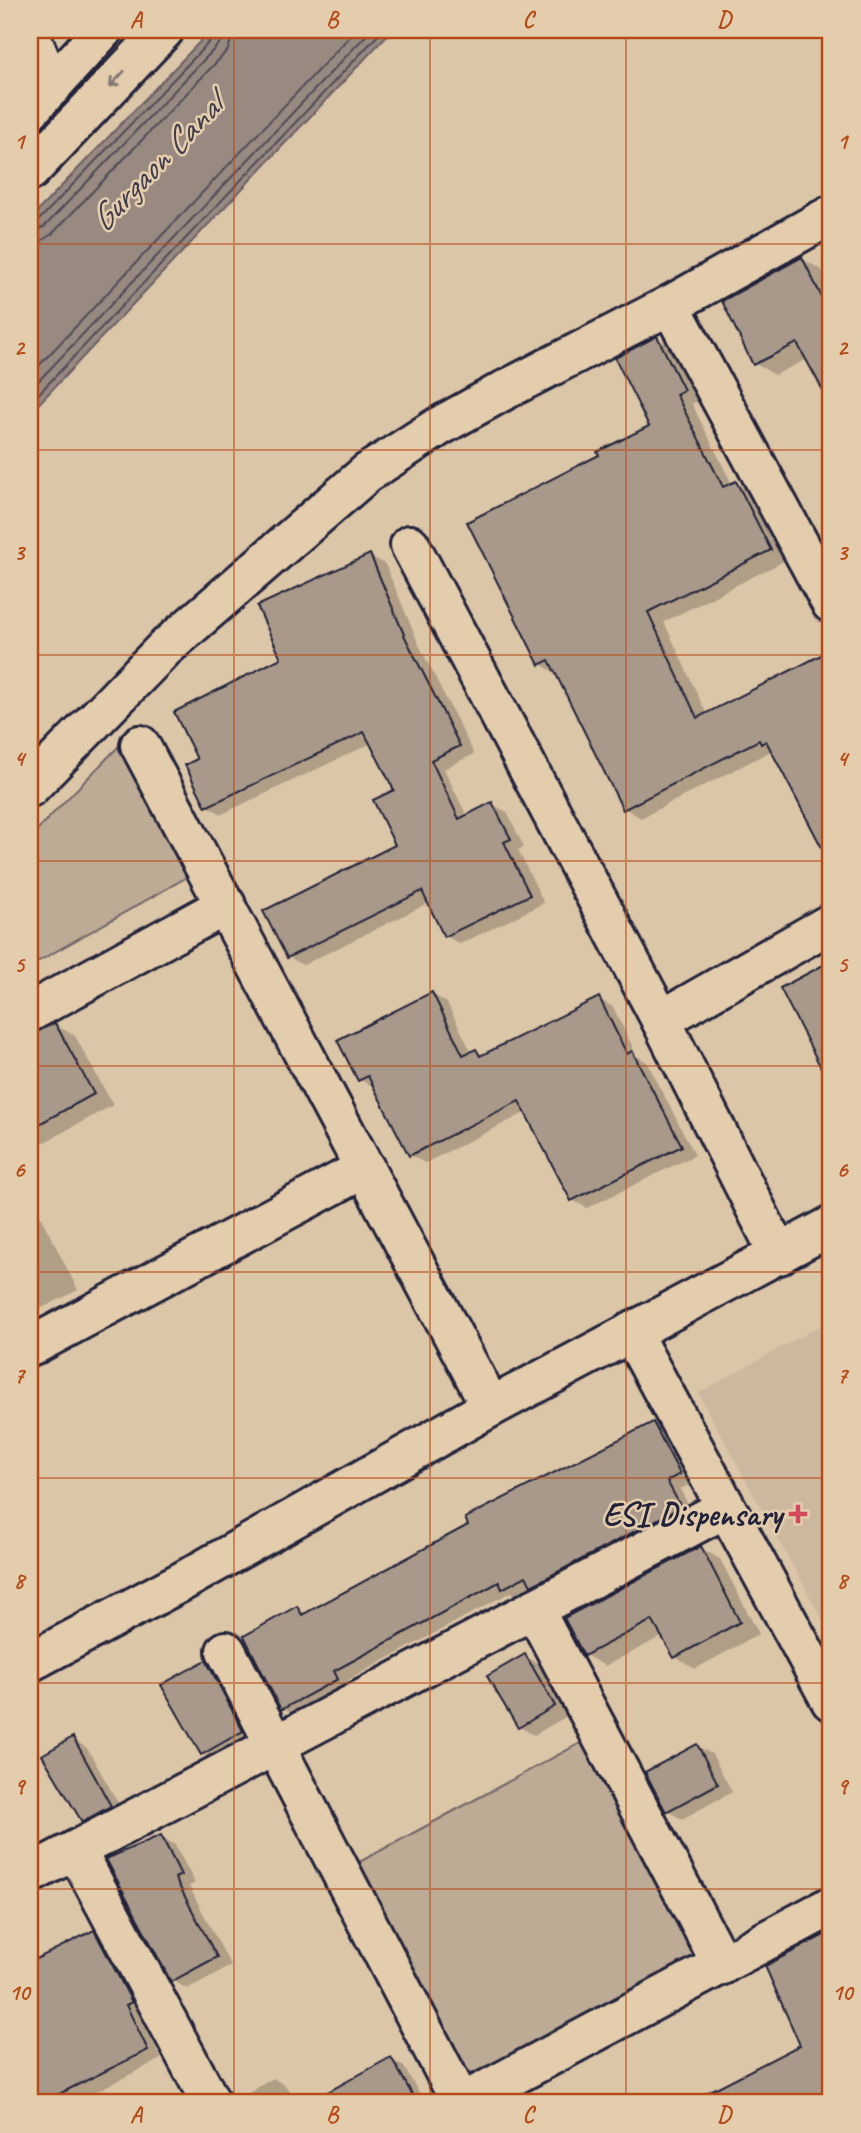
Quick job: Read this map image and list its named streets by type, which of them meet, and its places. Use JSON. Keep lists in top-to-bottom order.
{
  "water": ["Gurgaon Canal"],
  "places": {
    "health": ["ESI Dispensary"]
  },
  "grid": {
    "columns": [
      "A",
      "B",
      "C",
      "D"
    ],
    "rows": [
      "1",
      "2",
      "3",
      "4",
      "5",
      "6",
      "7",
      "8",
      "9",
      "10"
    ]
  }
}
